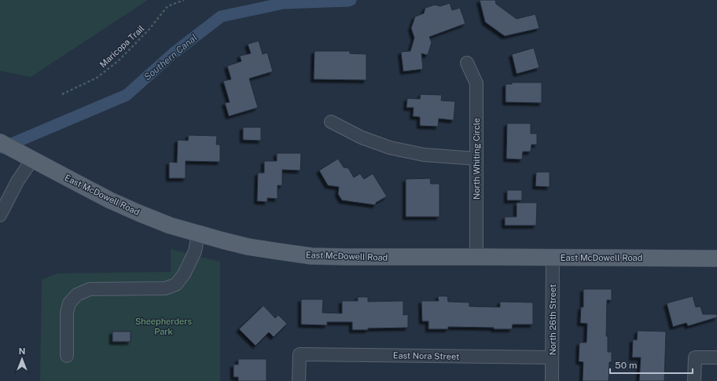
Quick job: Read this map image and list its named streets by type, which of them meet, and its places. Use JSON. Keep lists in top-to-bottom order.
{
  "streets": {
    "main road": ["East McDowell Road"],
    "street": ["North Whiting Circle", "North 26th Street", "East Nora Street"],
    "path": ["Maricopa Trail"]
  },
  "crossings": [
    ["North Whiting Circle", "East McDowell Road"],
    ["East McDowell Road", "North 26th Street"],
    ["North 26th Street", "East Nora Street"]
  ],
  "water": ["Southern Canal"],
  "parks": ["Sheepherders Park"],
  "scale_bar": "50 m",
  "north": "top"
}
